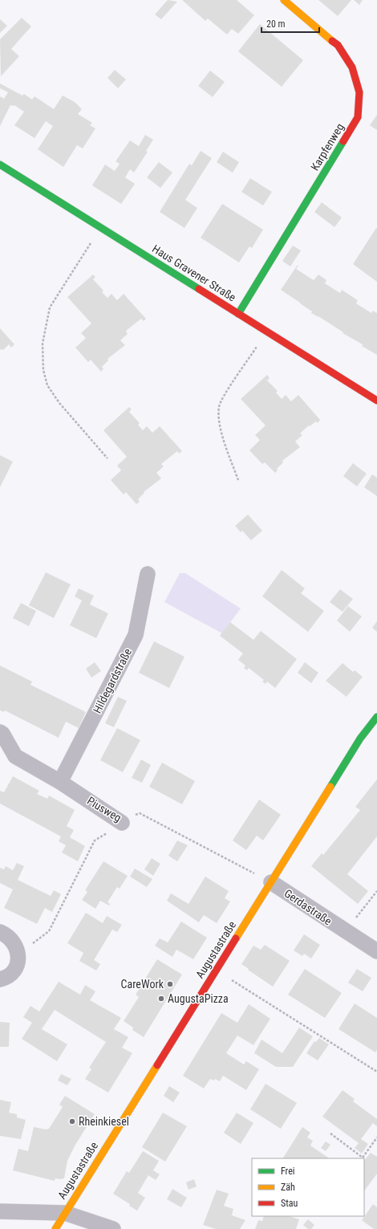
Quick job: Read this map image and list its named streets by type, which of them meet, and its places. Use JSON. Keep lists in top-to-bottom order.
{
  "streets": {
    "street": [
      "Karpfenweg",
      "Haus Gravener Straße",
      "Hildegardstraße",
      "Piusweg",
      "Gerdastraße",
      "Augustastraße"
    ]
  },
  "crossings": [
    ["Karpfenweg", "Haus Gravener Straße"],
    ["Hildegardstraße", "Piusweg"],
    ["Piusweg", "Gerdastraße"],
    ["Piusweg", "Augustastraße"],
    ["Gerdastraße", "Augustastraße"]
  ],
  "places": ["CareWork", "AugustaPizza", "Rheinkiesel"],
  "legend": ["Frei", "Zäh", "Stau"],
  "scale_bar": "20 m"
}
